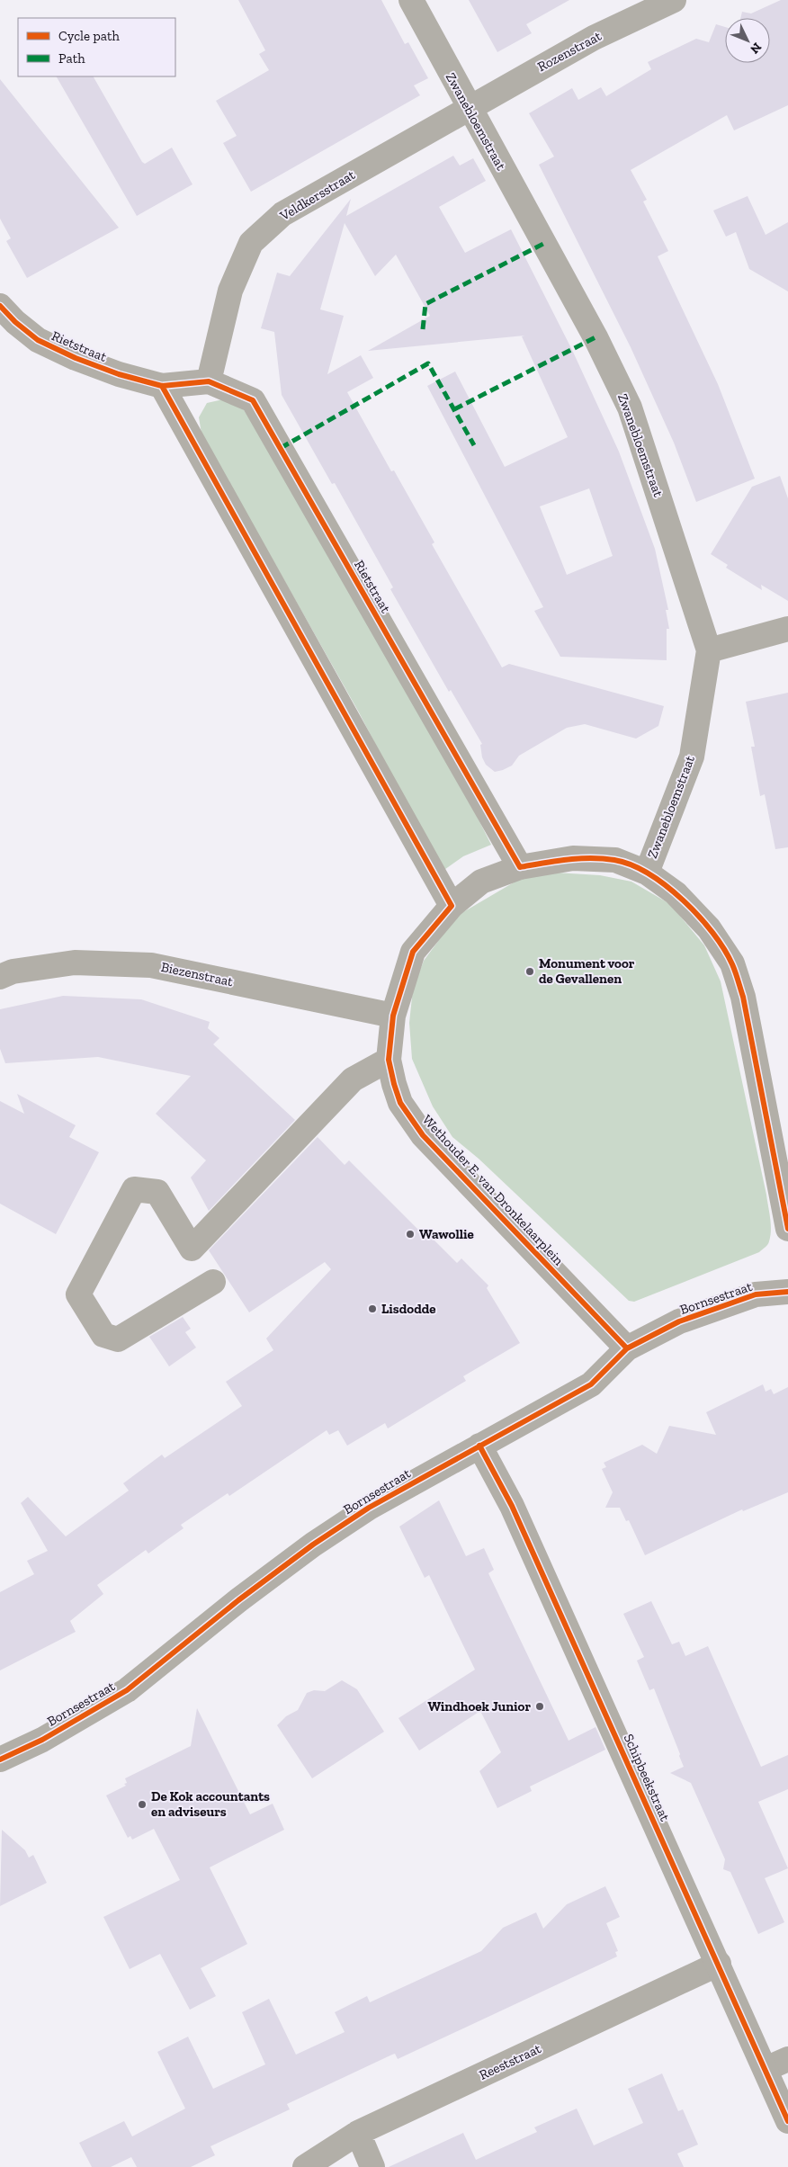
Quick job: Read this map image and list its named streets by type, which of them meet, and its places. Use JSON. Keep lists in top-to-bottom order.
{
  "streets": {
    "street": [
      "Rozenstraat",
      "Zwanebloemstraat",
      "Veldkersstraat",
      "Rietstraat",
      "Biezenstraat",
      "Wethouder E. van Dronkelaarplein",
      "Bornsestraat",
      "Schipbeekstraat",
      "Reeststraat"
    ]
  },
  "crossings": [
    ["Rozenstraat", "Zwanebloemstraat"],
    ["Rozenstraat", "Veldkersstraat"],
    ["Zwanebloemstraat", "Veldkersstraat"],
    ["Zwanebloemstraat", "Wethouder E. van Dronkelaarplein"],
    ["Veldkersstraat", "Rietstraat"],
    ["Rietstraat", "Wethouder E. van Dronkelaarplein"],
    ["Biezenstraat", "Wethouder E. van Dronkelaarplein"],
    ["Wethouder E. van Dronkelaarplein", "Bornsestraat"],
    ["Bornsestraat", "Schipbeekstraat"],
    ["Schipbeekstraat", "Reeststraat"]
  ],
  "places": [
    "Monument voor de Gevallenen",
    "Wawollie",
    "Lisdodde",
    "Windhoek Junior",
    "De Kok accountants en adviseurs"
  ],
  "legend": ["Cycle path", "Path"],
  "north": "bottom right"
}
